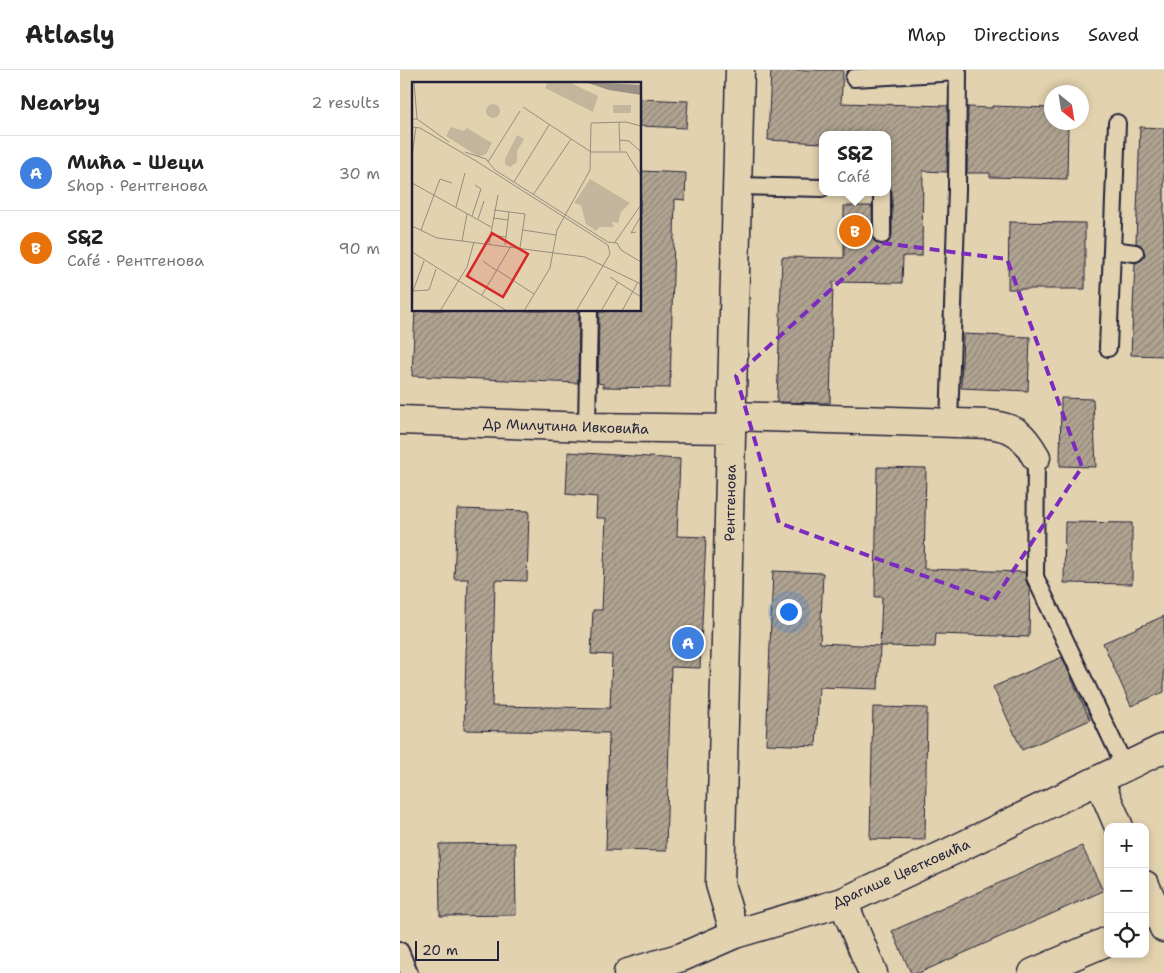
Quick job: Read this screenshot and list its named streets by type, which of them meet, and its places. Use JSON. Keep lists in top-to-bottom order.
{
  "streets": {
    "street": ["Др Милутина Ивковића", "Рентгенова", "Драгише Цветковића"]
  },
  "crossings": [
    ["Др Милутина Ивковића", "Рентгенова"],
    ["Рентгенова", "Драгише Цветковића"]
  ],
  "scale_bar": "20 m",
  "north": "bottom right",
  "page": {
    "header": "Atlasly",
    "nav": ["Map", "Directions", "Saved"],
    "heading": ["Nearby", "2 results"],
    "popup": ["S&Z", "Café"],
    "list": [
      {
        "mark": "A",
        "name": "Мића - Шеци",
        "note": "Shop · Рентгенова",
        "value": "30 m"
      },
      {
        "mark": "B",
        "name": "S&Z",
        "note": "Café · Рентгенова",
        "value": "90 m"
      }
    ],
    "pins": ["B", "A"],
    "map_buttons": ["+", "−"],
    "scale": "20 m"
  }
}
